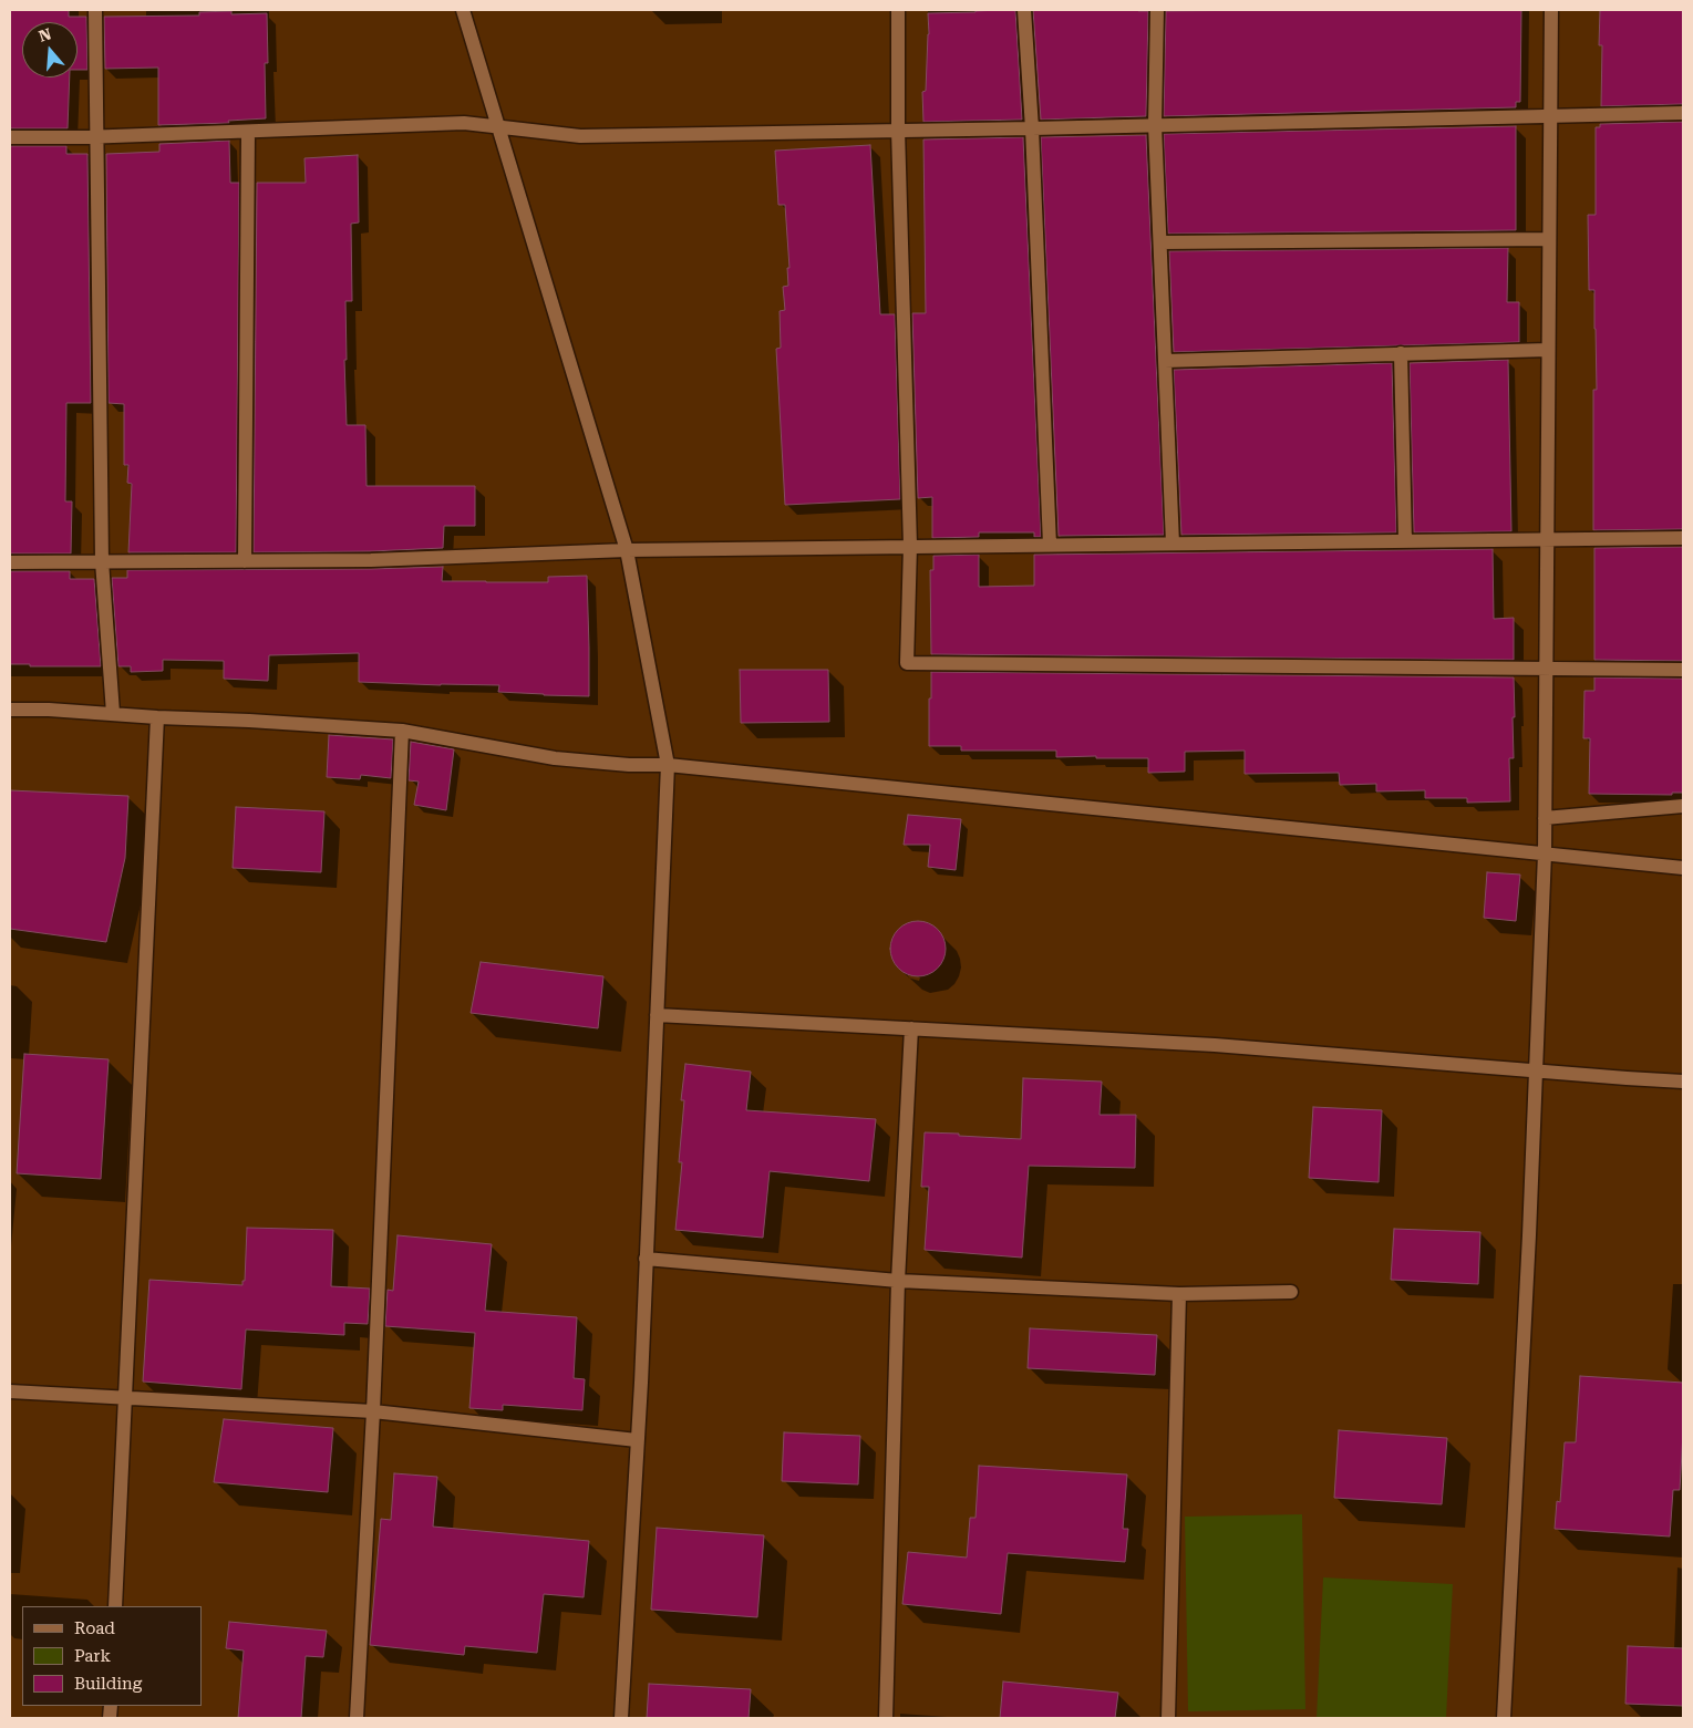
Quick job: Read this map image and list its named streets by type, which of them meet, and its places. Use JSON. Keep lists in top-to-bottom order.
{
  "legend": ["Road", "Park", "Building"],
  "north": "top"
}
